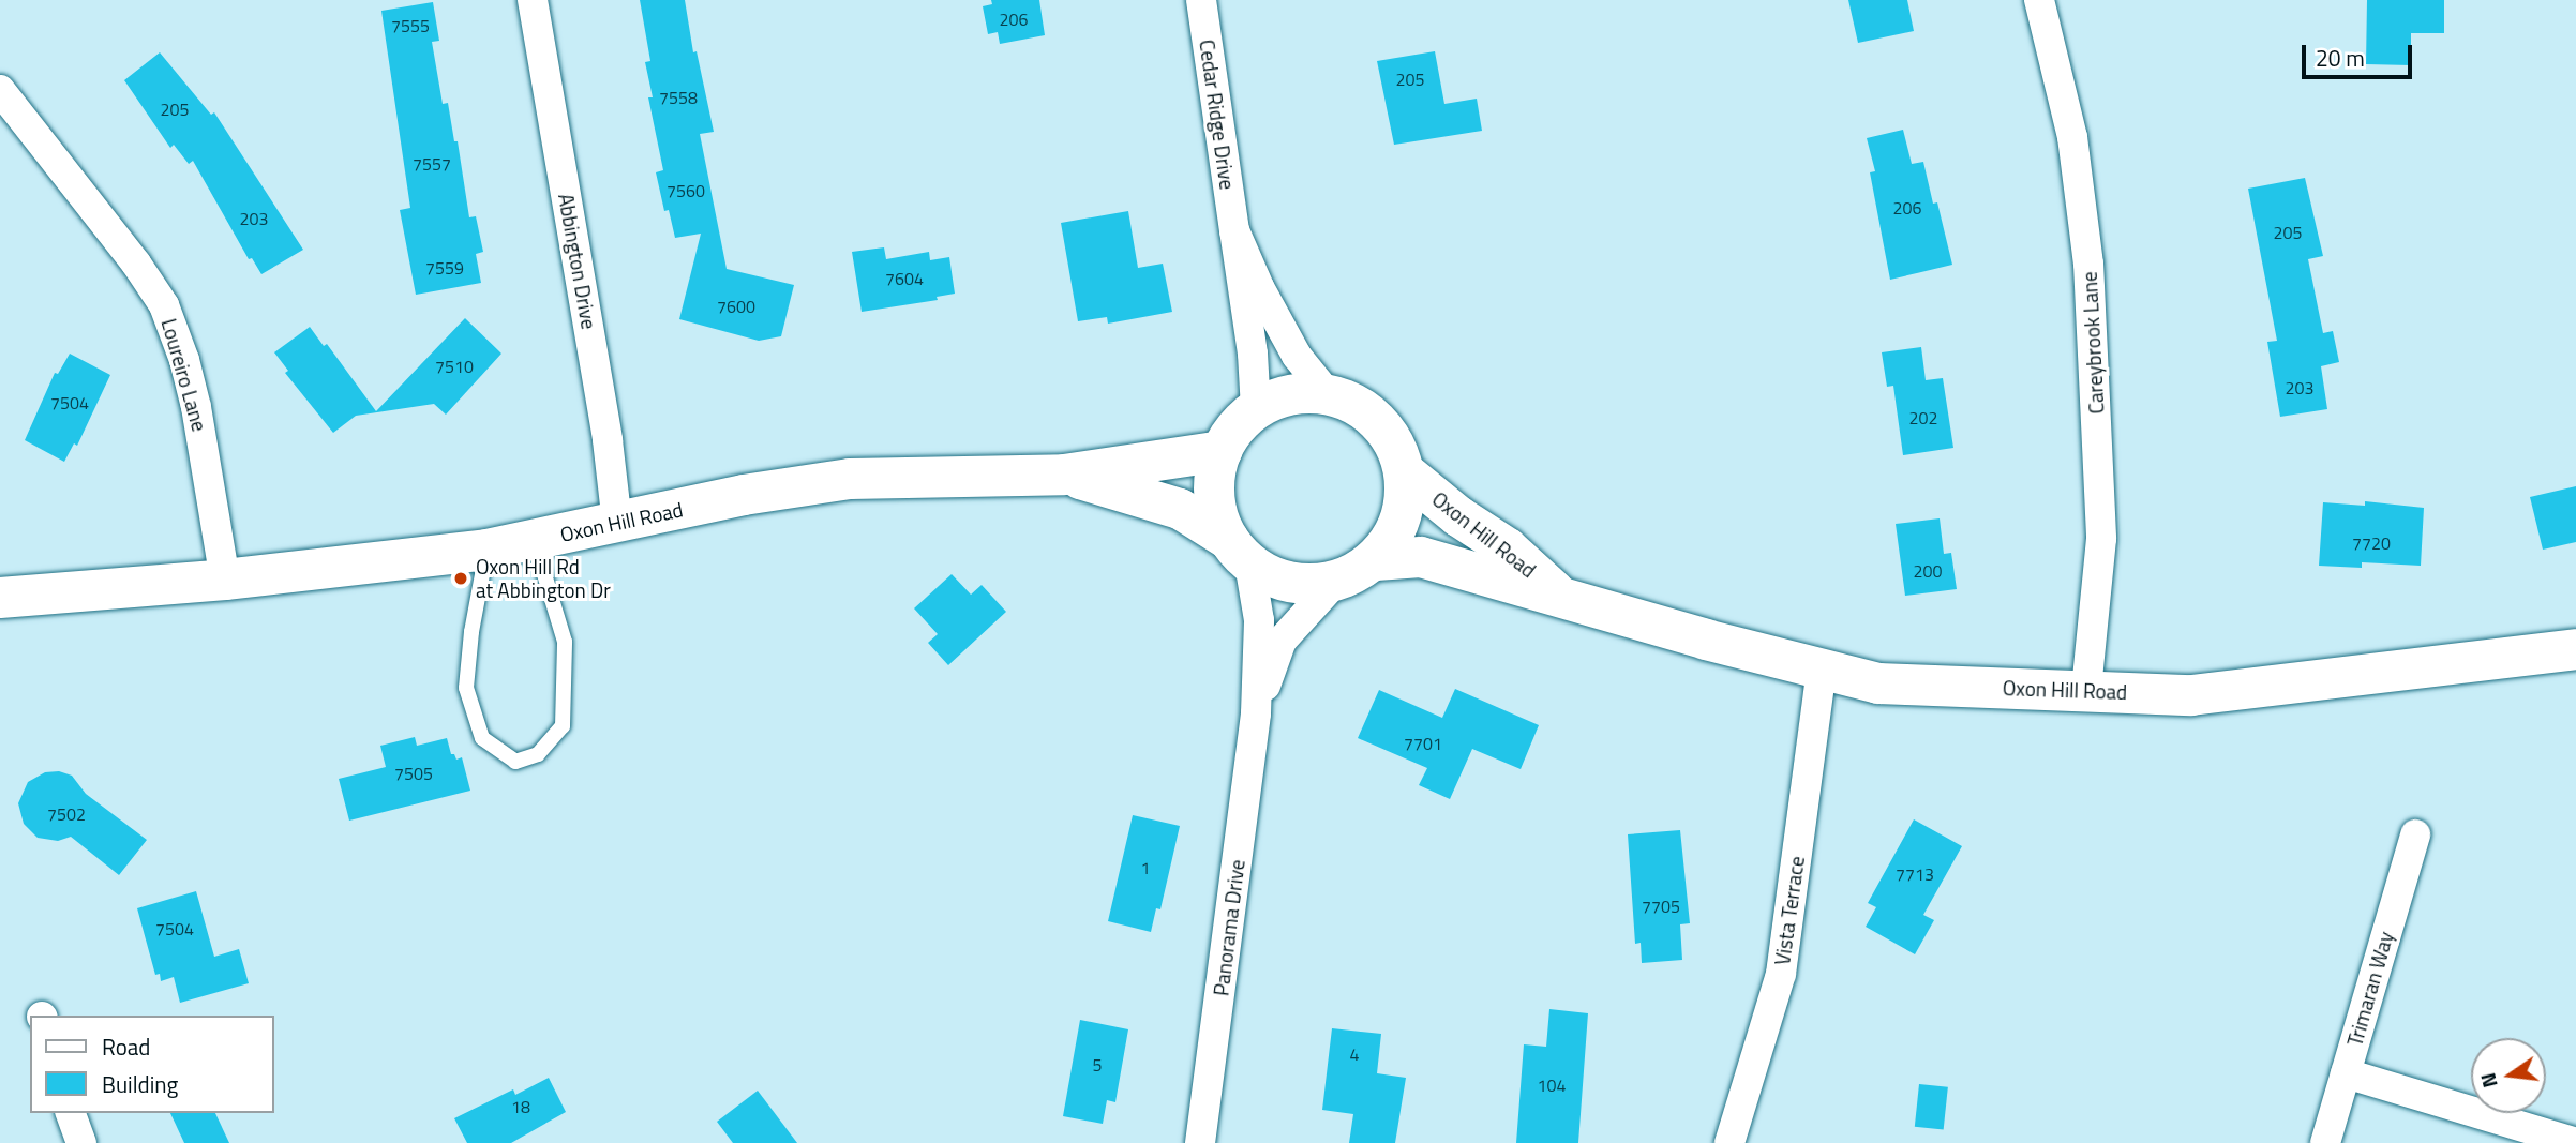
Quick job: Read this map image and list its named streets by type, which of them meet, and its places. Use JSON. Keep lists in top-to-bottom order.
{
  "streets": {
    "main road": ["Oxon Hill Road"],
    "street": [
      "Cedar Ridge Drive",
      "Abbington Drive",
      "Careybrook Lane",
      "Loureiro Lane",
      "Vista Terrace",
      "Panorama Drive",
      "Trimaran Way"
    ]
  },
  "crossings": [
    ["Cedar Ridge Drive", "Oxon Hill Road"],
    ["Cedar Ridge Drive", "Panorama Drive"],
    ["Abbington Drive", "Oxon Hill Road"],
    ["Careybrook Lane", "Oxon Hill Road"],
    ["Loureiro Lane", "Oxon Hill Road"],
    ["Oxon Hill Road", "Vista Terrace"],
    ["Oxon Hill Road", "Panorama Drive"]
  ],
  "places": ["Oxon Hill Rd at Abbington Dr"],
  "house_numbers": [
    "206",
    "7555",
    "205",
    "7558",
    "205",
    "7557",
    "7560",
    "206",
    "203",
    "205",
    "7559",
    "7604",
    "7600",
    "7510",
    "203",
    "7504",
    "202",
    "7720",
    "200",
    "7701",
    "7505",
    "7502",
    "1",
    "7713",
    "7705",
    "7504",
    "4",
    "5",
    "104",
    "18"
  ],
  "legend": ["Road", "Building"],
  "scale_bar": "20 m",
  "north": "left"
}
